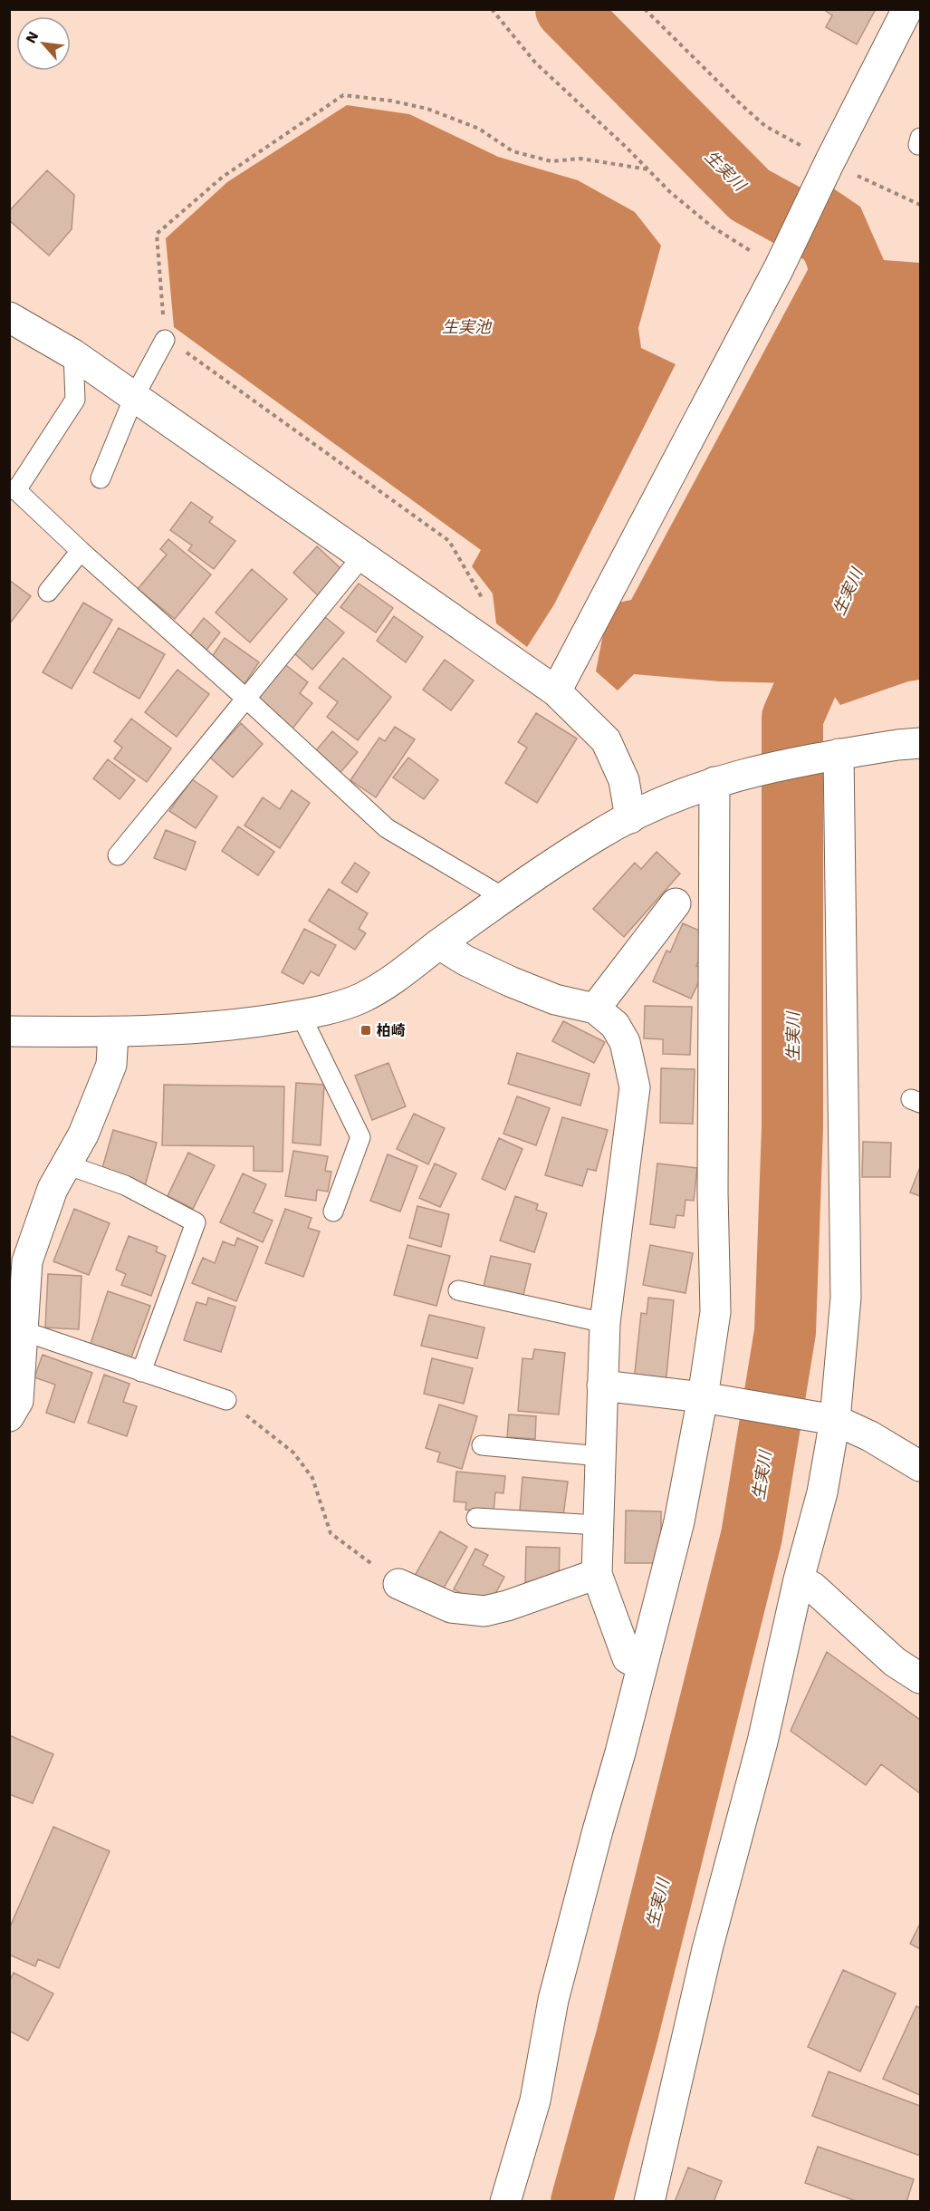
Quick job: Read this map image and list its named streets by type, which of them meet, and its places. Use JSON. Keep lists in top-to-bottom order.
{
  "water": ["生実川", "生実池"],
  "places": {
    "transit": ["柏崎"]
  },
  "north": "top left"
}
